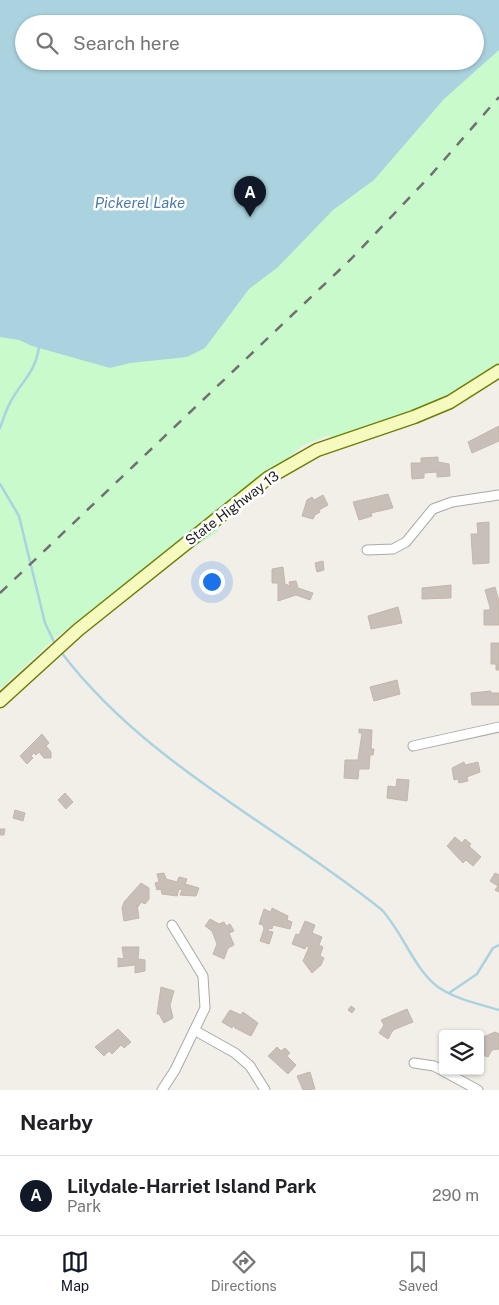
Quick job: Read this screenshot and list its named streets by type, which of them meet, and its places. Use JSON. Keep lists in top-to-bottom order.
{
  "streets": {
    "street": ["State Highway 13"]
  },
  "water": ["Pickerel Lake"],
  "page": {
    "search": "Search here",
    "pins": "A",
    "heading": "Nearby",
    "list": [
      {
        "mark": "A",
        "name": "Lilydale-Harriet Island Park",
        "note": "Park",
        "value": "290 m"
      }
    ],
    "nav": ["Map", "Directions", "Saved"]
  }
}
